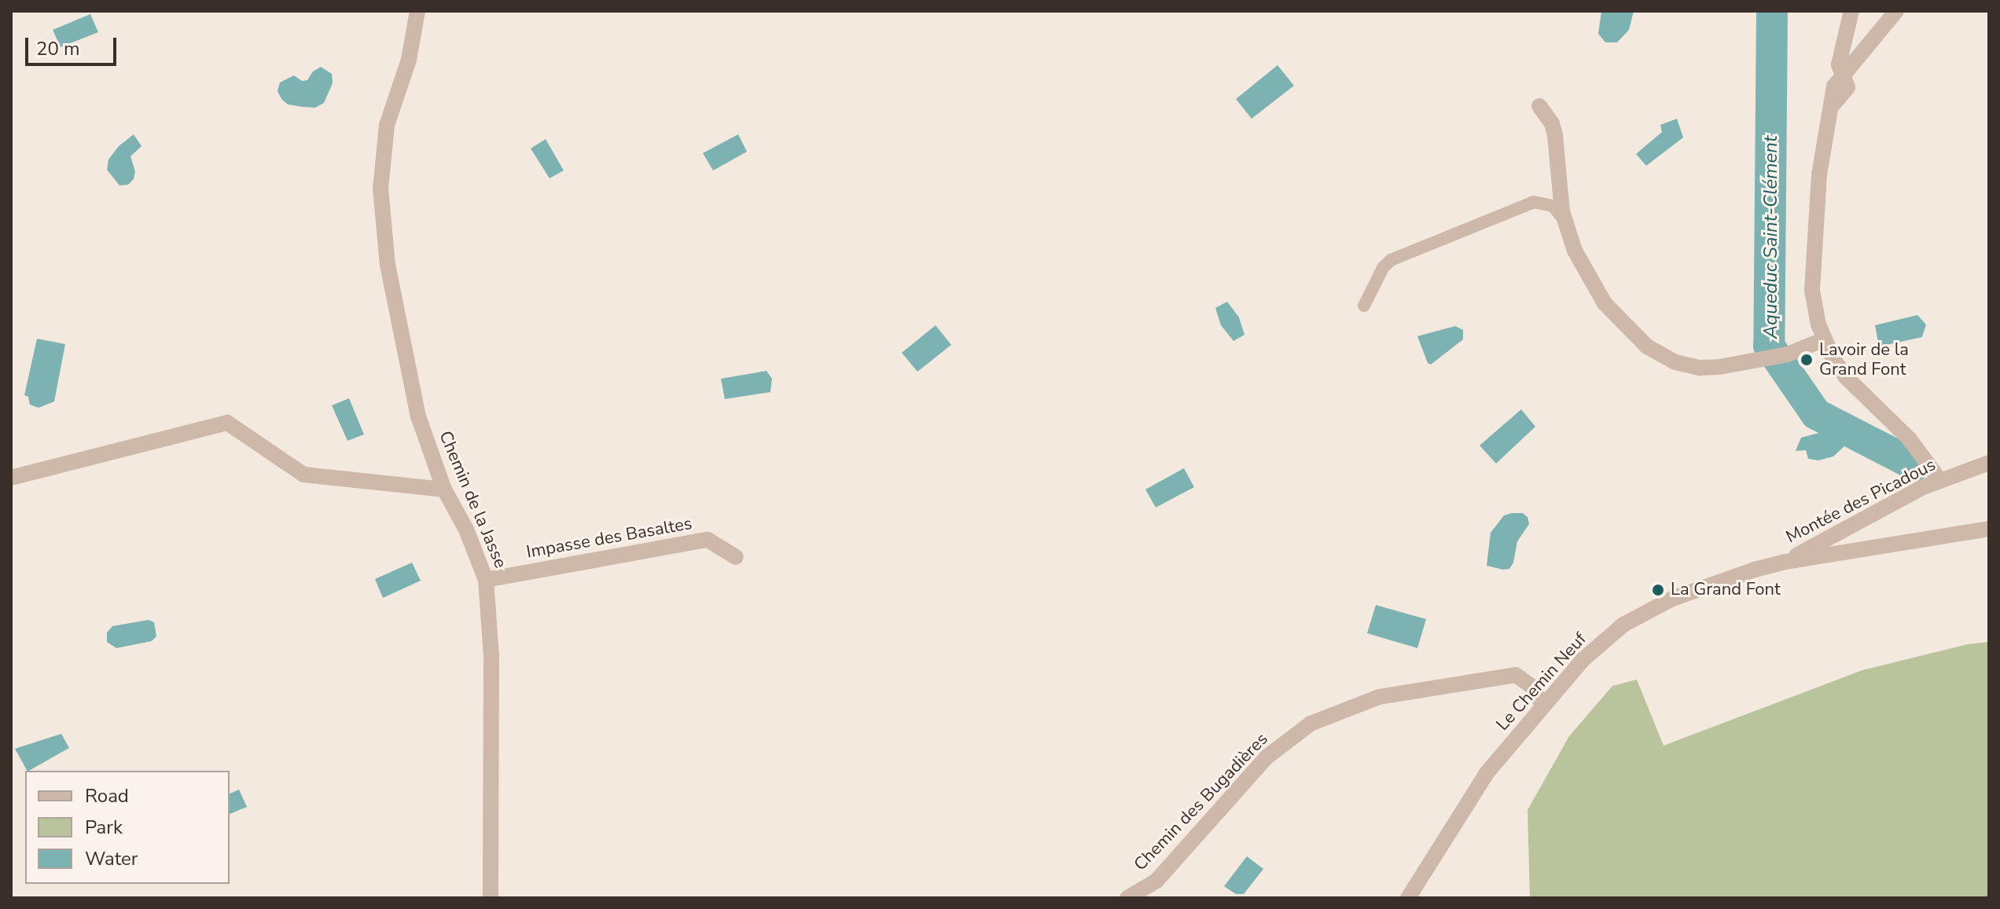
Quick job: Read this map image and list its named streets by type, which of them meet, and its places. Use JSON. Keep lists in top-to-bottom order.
{
  "streets": {
    "street": [
      "Chemin de la Jasse",
      "Montée des Picadous",
      "Impasse des Basaltes",
      "Le Chemin Neuf",
      "Chemin des Bugadières"
    ]
  },
  "crossings": [
    ["Chemin de la Jasse", "Impasse des Basaltes"],
    ["Montée des Picadous", "Le Chemin Neuf"],
    ["Le Chemin Neuf", "Chemin des Bugadières"]
  ],
  "water": ["Aqueduc Saint-Clément"],
  "places": ["Lavoir de la Grand Font", "La Grand Font"],
  "legend": ["Road", "Park", "Water"],
  "scale_bar": "20 m"
}
